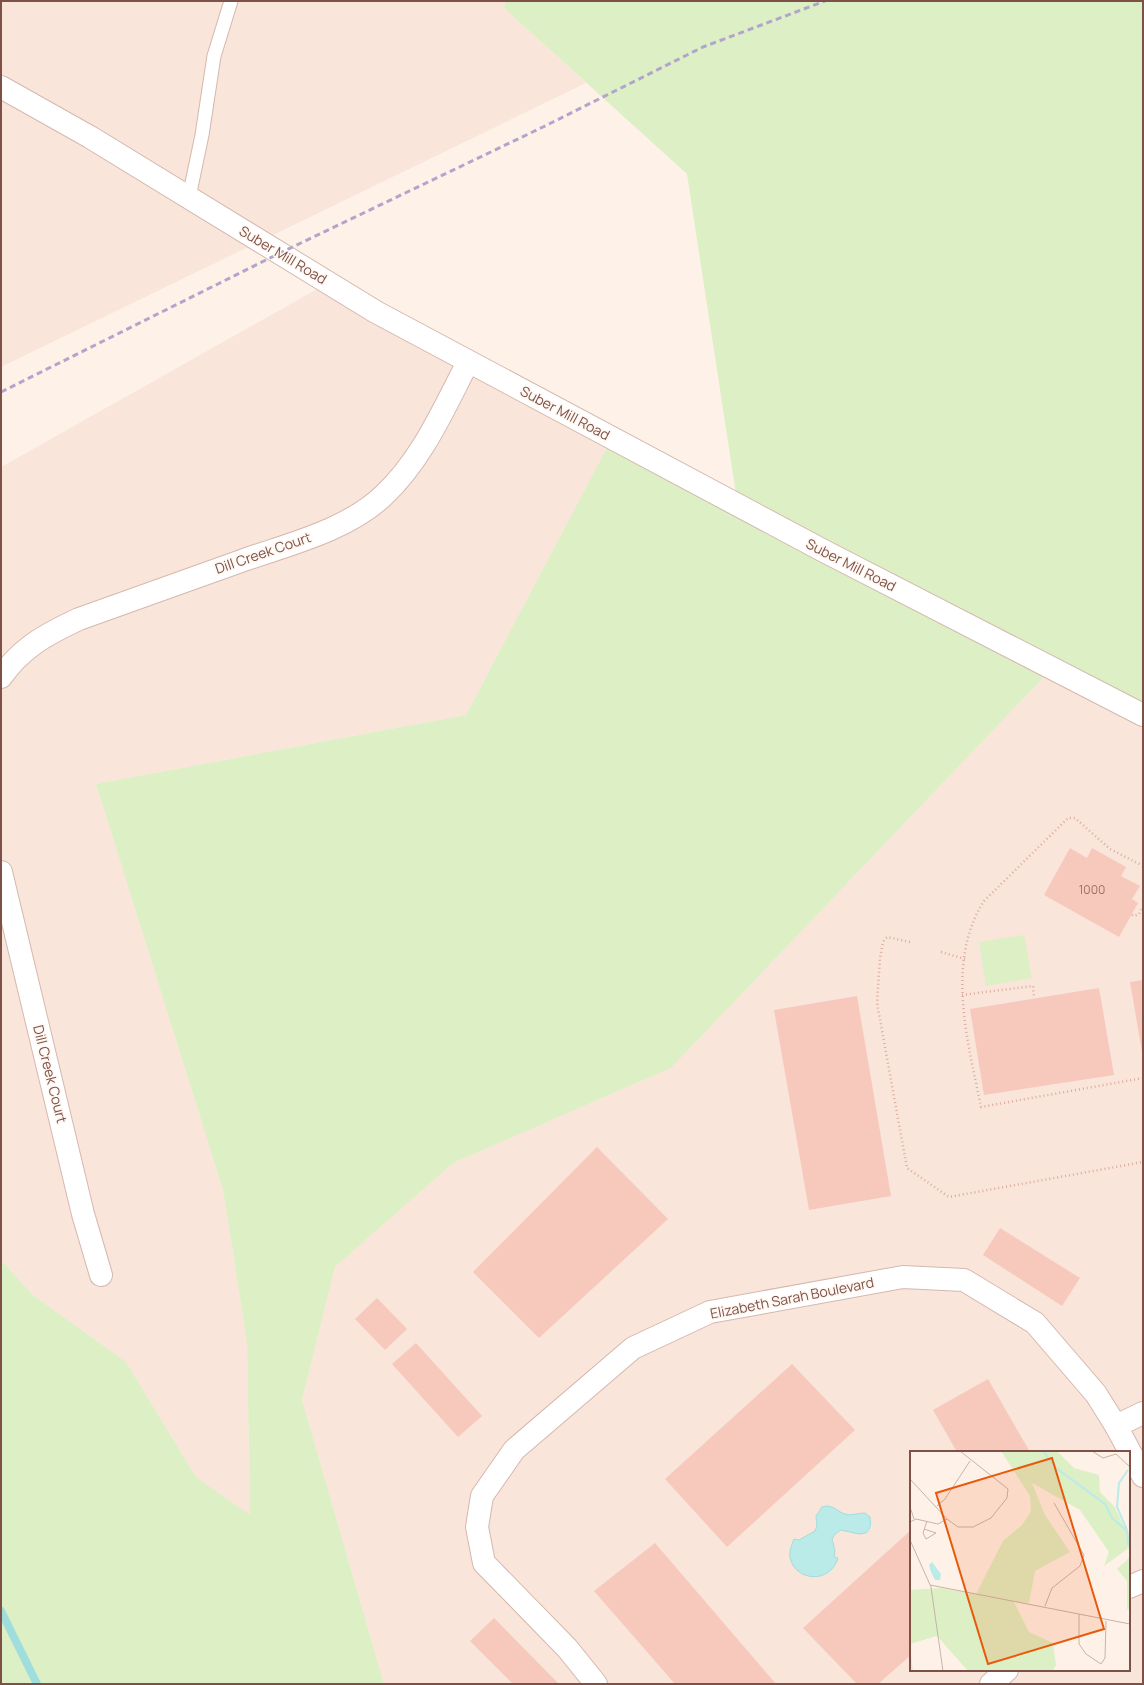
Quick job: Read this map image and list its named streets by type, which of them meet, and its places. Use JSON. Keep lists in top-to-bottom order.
{
  "streets": {
    "street": ["Suber Mill Road", "Dill Creek Court", "Elizabeth Sarah Boulevard"]
  },
  "crossings": [
    ["Suber Mill Road", "Dill Creek Court"]
  ],
  "house_numbers": ["1000"]
}
